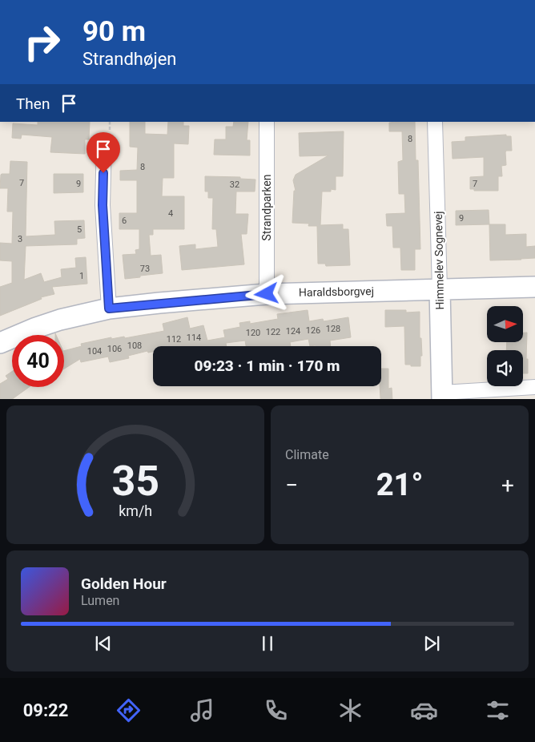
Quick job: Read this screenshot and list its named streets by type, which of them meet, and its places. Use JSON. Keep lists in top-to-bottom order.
{
  "streets": {
    "street": ["Strandparken", "Himmelev Sognevej", "Haraldsborgvej"]
  },
  "crossings": [
    ["Strandparken", "Haraldsborgvej"],
    ["Himmelev Sognevej", "Haraldsborgvej"]
  ],
  "house_numbers": [
    "8",
    "8",
    "7",
    "9",
    "7",
    "32",
    "4",
    "9",
    "6",
    "5",
    "3",
    "73",
    "1",
    "128",
    "126",
    "124",
    "122",
    "120",
    "114",
    "112",
    "108",
    "106",
    "104"
  ],
  "north": "right",
  "page": {
    "turn": ["90 m", "Strandhøjen"],
    "then": "Then",
    "limit": "40",
    "trip": "09:23 · 1 min · 170 m",
    "tile": "Climate",
    "heat": ["−", "21°", "+"],
    "song": ["Golden Hour", "Lumen"],
    "tabs": "09:22",
    "gauge": ["35", "km/h"]
  }
}
